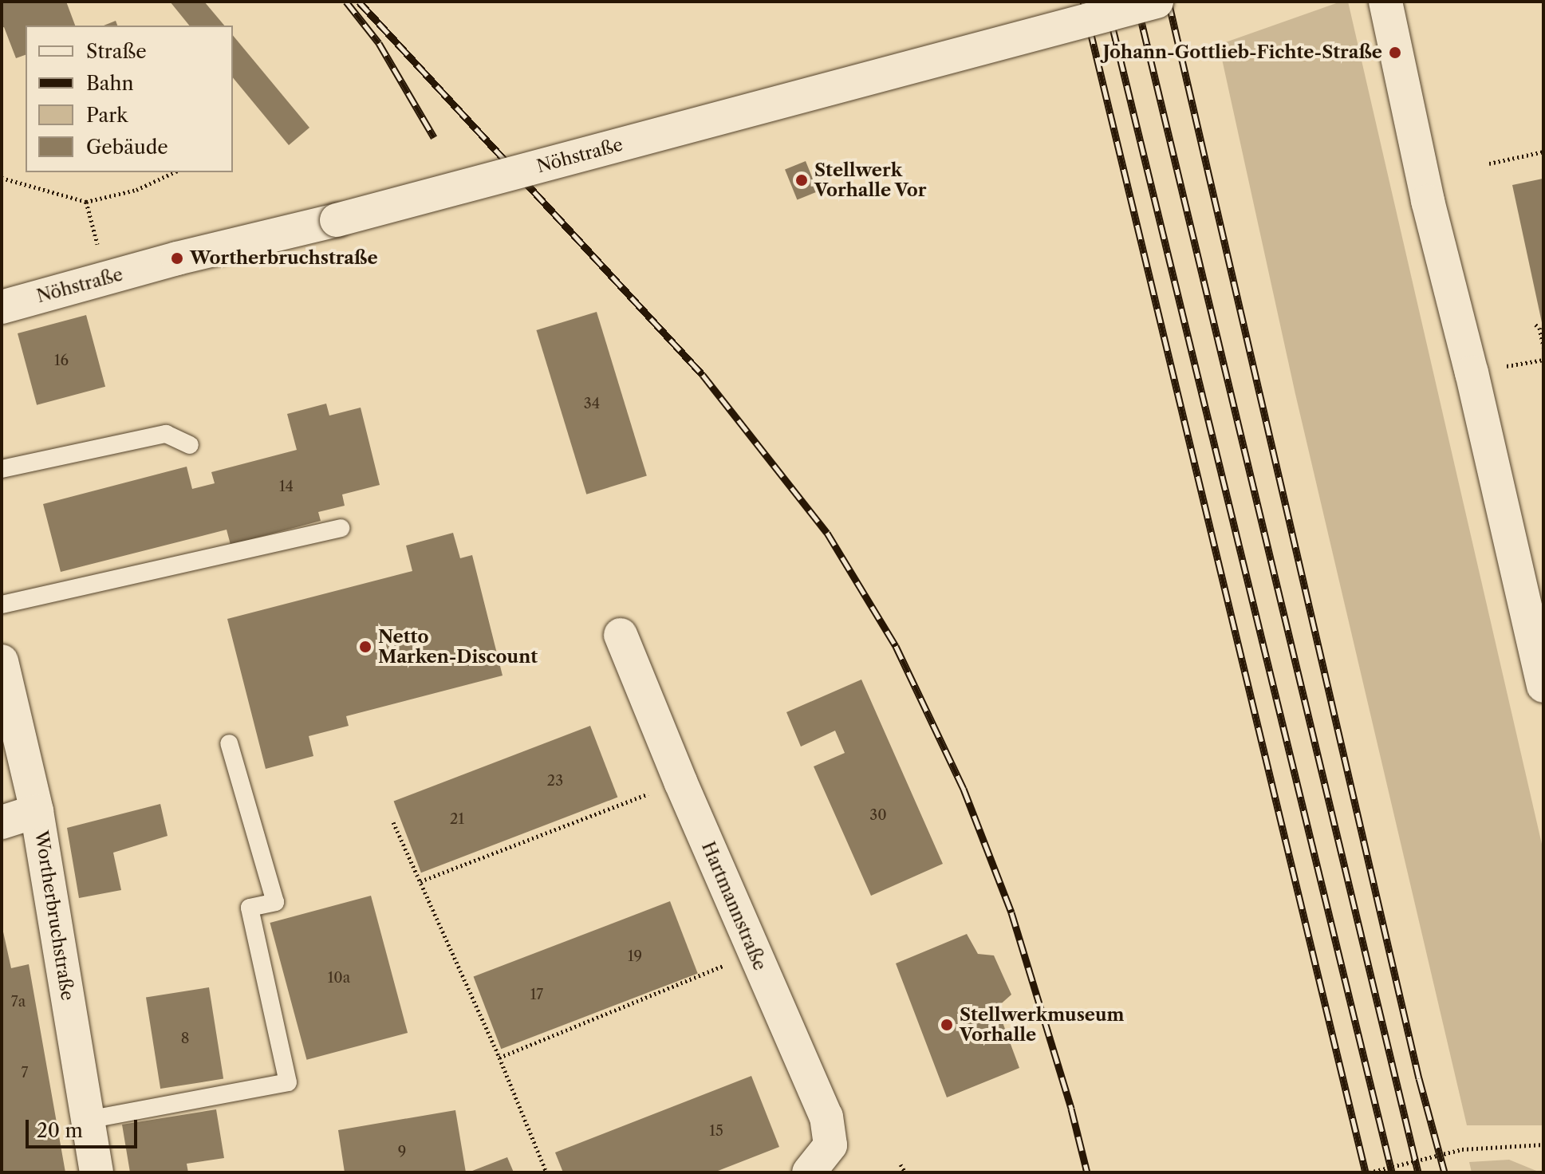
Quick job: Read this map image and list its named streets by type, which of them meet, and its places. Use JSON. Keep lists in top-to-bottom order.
{
  "streets": {
    "street": ["Nöhstraße", "Hartmannstraße", "Wortherbruchstraße"]
  },
  "places": [
    "Johann-Gottlieb-Fichte-Straße",
    "Stellwerk Vorhalle Vor",
    "Wortherbruchstraße",
    "Netto Marken-Discount",
    "Stellwerkmuseum Vorhalle"
  ],
  "house_numbers": [
    "16",
    "34",
    "14",
    "23",
    "30",
    "21",
    "19",
    "10a",
    "17",
    "7a",
    "8",
    "7",
    "15",
    "9"
  ],
  "legend": [
    "Straße",
    "Bahn",
    "Park",
    "Gebäude"
  ],
  "scale_bar": "20 m"
}
